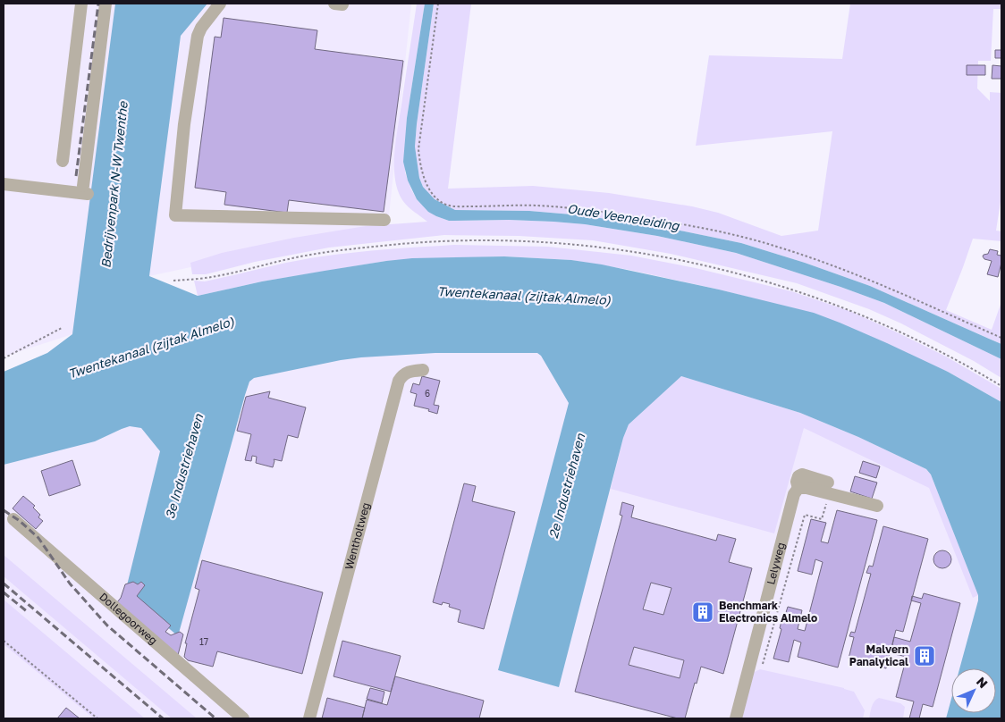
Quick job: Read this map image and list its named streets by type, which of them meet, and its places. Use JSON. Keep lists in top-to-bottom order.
{
  "streets": {
    "street": ["Wentholtweg", "Lelyweg", "Dollegoorweg"]
  },
  "water": [
    "Bedrijvenpark N-W Twenthe",
    "Oude Veeneleiding",
    "Twentekanaal (zijtak Almelo)",
    "3e Industriehaven",
    "2e Industriehaven"
  ],
  "places": {
    "building": ["Benchmark Electronics Almelo", "Malvern Panalytical"]
  },
  "house_numbers": ["6", "17"],
  "north": "top right"
}
